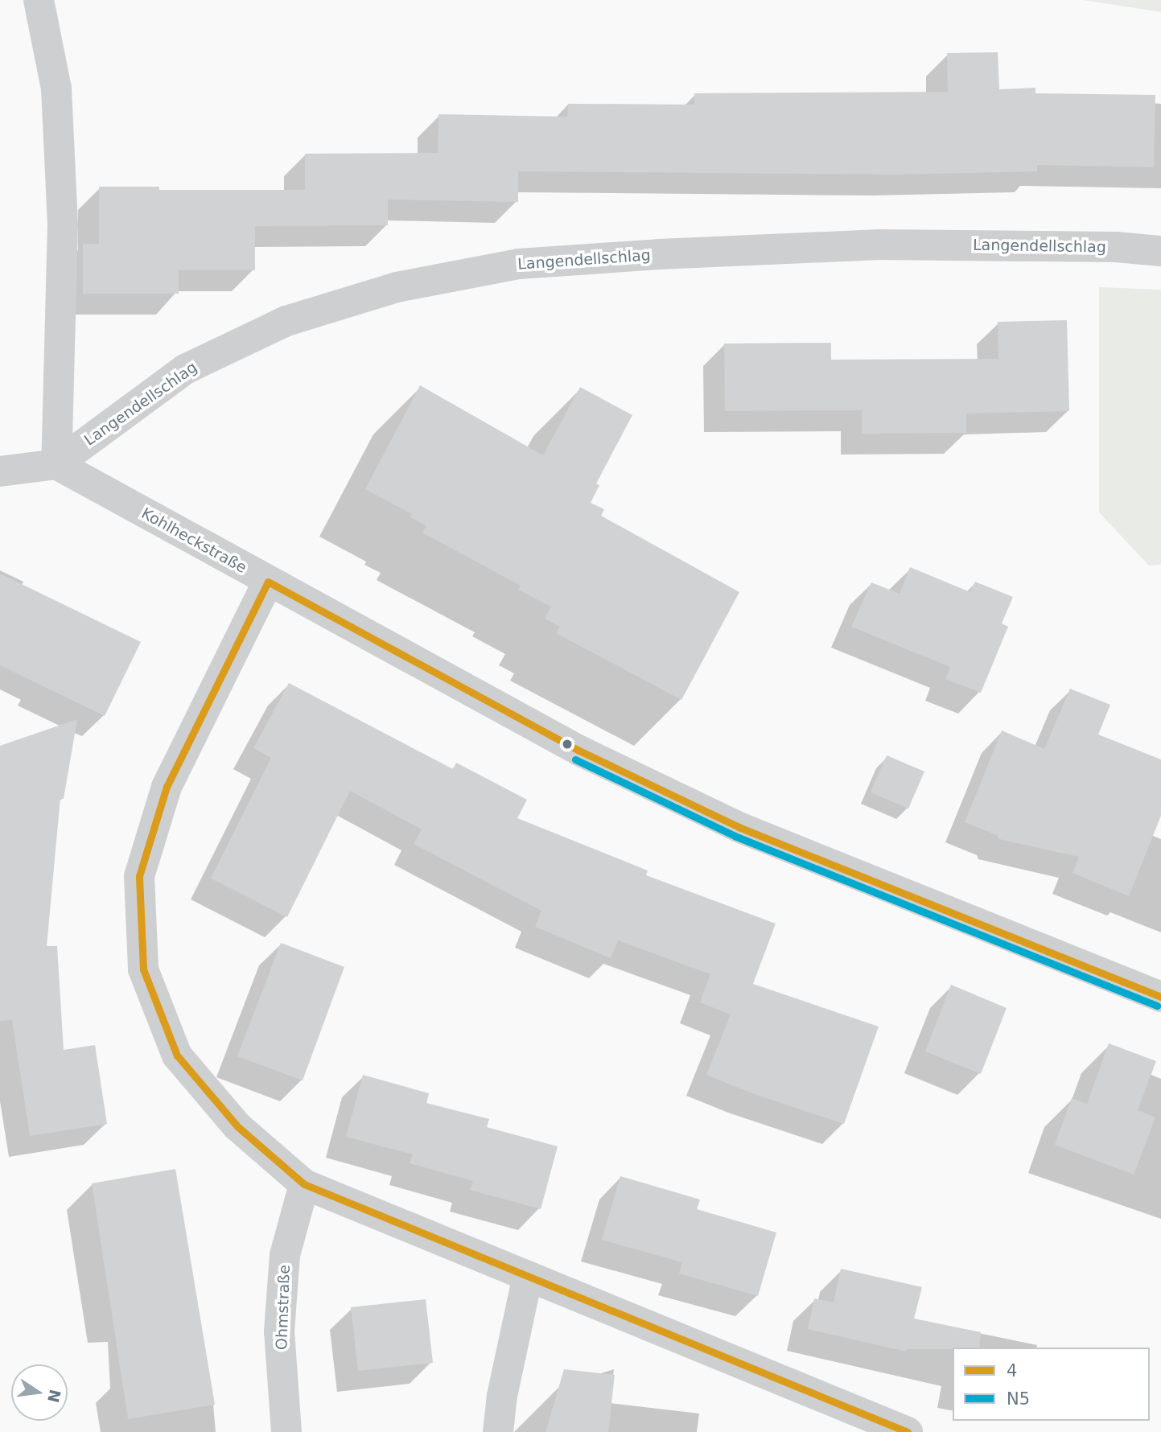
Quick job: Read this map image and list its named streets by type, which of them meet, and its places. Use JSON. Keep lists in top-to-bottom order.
{
  "streets": {
    "street": ["Langendellschlag", "Kohlheckstraße", "Ohmstraße"]
  },
  "crossings": [
    ["Langendellschlag", "Kohlheckstraße"]
  ],
  "lines": ["transit line 4", "transit line N5"],
  "legend": ["4", "N5"],
  "north": "right"
}
